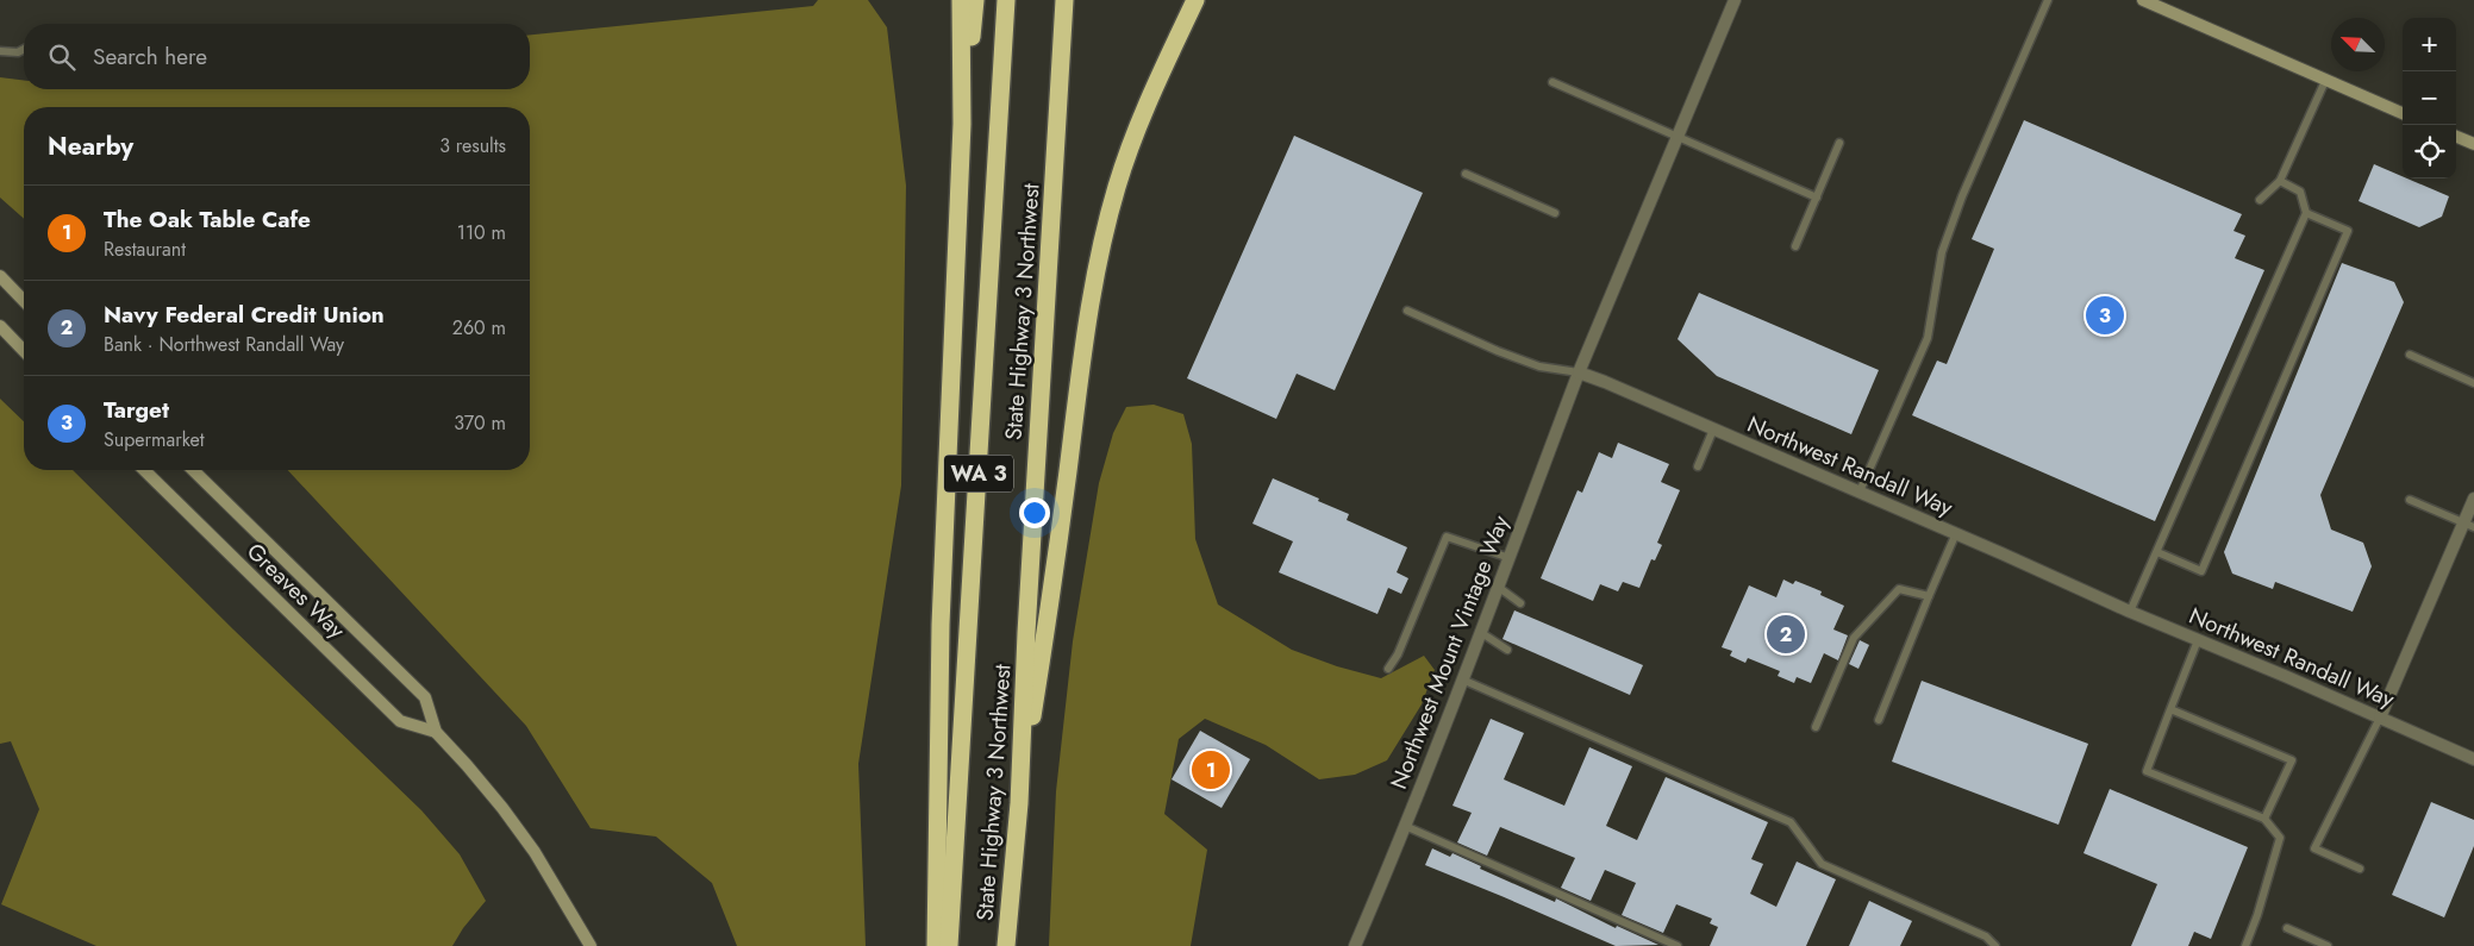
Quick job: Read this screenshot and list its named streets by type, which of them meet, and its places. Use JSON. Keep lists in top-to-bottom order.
{
  "streets": {
    "highway": ["State Highway 3 Northwest", "WA 3"],
    "main road": ["Greaves Way"],
    "street": ["Northwest Randall Way", "Northwest Mount Vintage Way"]
  },
  "crossings": [
    ["Northwest Randall Way", "Northwest Mount Vintage Way"]
  ],
  "north": "top left",
  "page": {
    "map_buttons": ["+", "−"],
    "search": "Search here",
    "heading": ["Nearby", "3 results"],
    "list": [
      {
        "mark": "1",
        "name": "The Oak Table Cafe",
        "note": "Restaurant",
        "value": "110 m"
      },
      {
        "mark": "2",
        "name": "Navy Federal Credit Union",
        "note": "Bank · Northwest Randall Way",
        "value": "260 m"
      },
      {
        "mark": "3",
        "name": "Target",
        "note": "Supermarket",
        "value": "370 m"
      }
    ],
    "pins": ["3", "2", "1"]
  }
}
